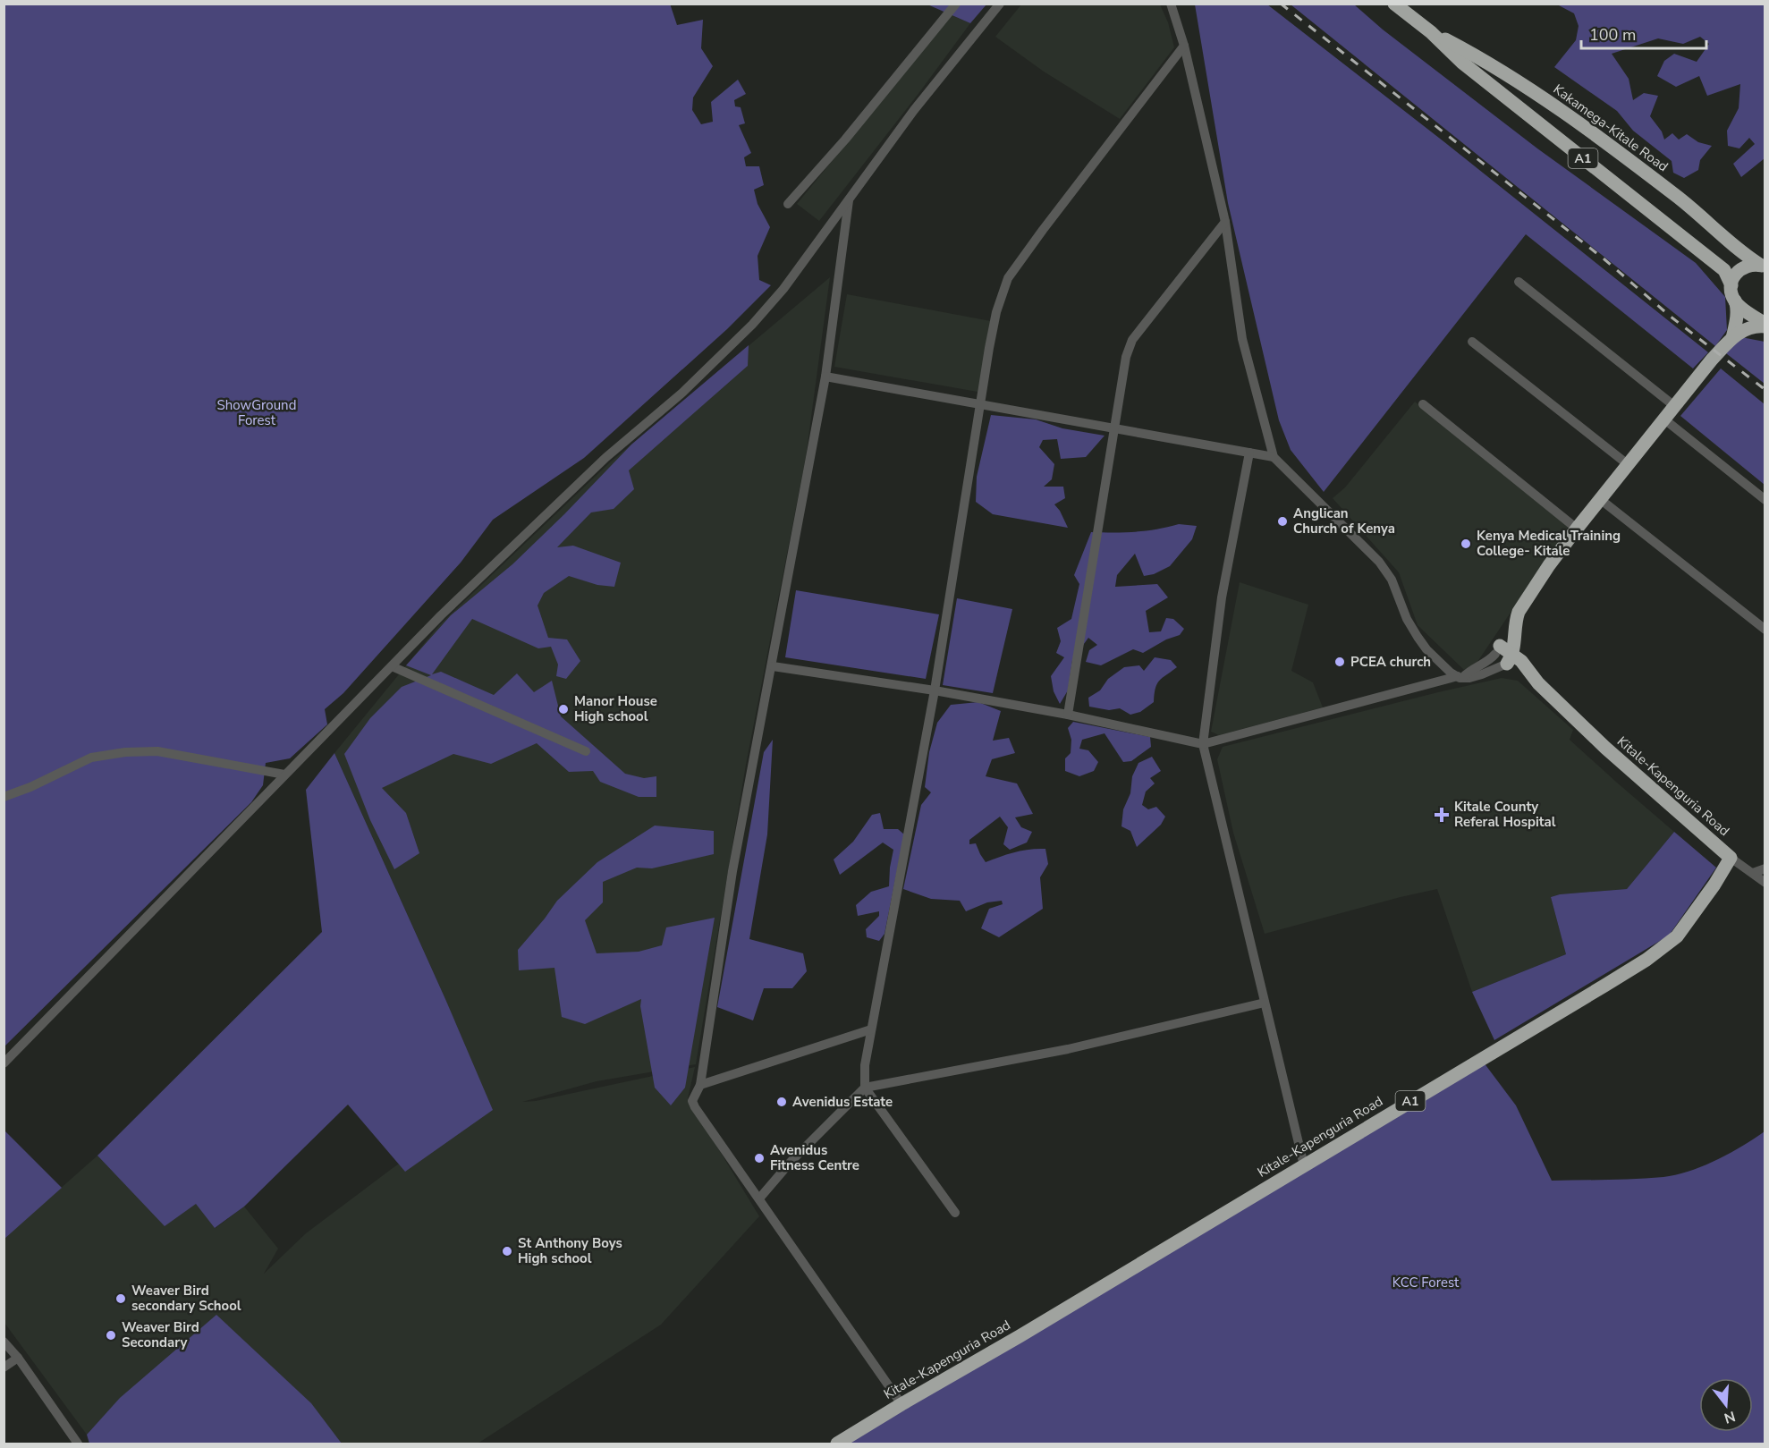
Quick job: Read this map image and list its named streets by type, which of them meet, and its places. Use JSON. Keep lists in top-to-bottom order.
{
  "streets": {
    "highway": ["Kakamega-Kitale Road", "A1", "Kitale-Kapenguria Road"]
  },
  "crossings": [
    ["Kakamega-Kitale Road", "A1"]
  ],
  "parks": ["ShowGround Forest", "KCC Forest"],
  "places": {
    "other": [
      "Anglican Church of Kenya",
      "Kenya Medical Training College- Kitale",
      "PCEA church",
      "Manor House High school",
      "Avenidus Estate",
      "Avenidus Fitness Centre",
      "St Anthony Boys High school",
      "Weaver Bird secondary School",
      "Weaver Bird Secondary"
    ],
    "health": ["Kitale County Referal Hospital"]
  },
  "scale_bar": "100 m",
  "north": "bottom"
}
